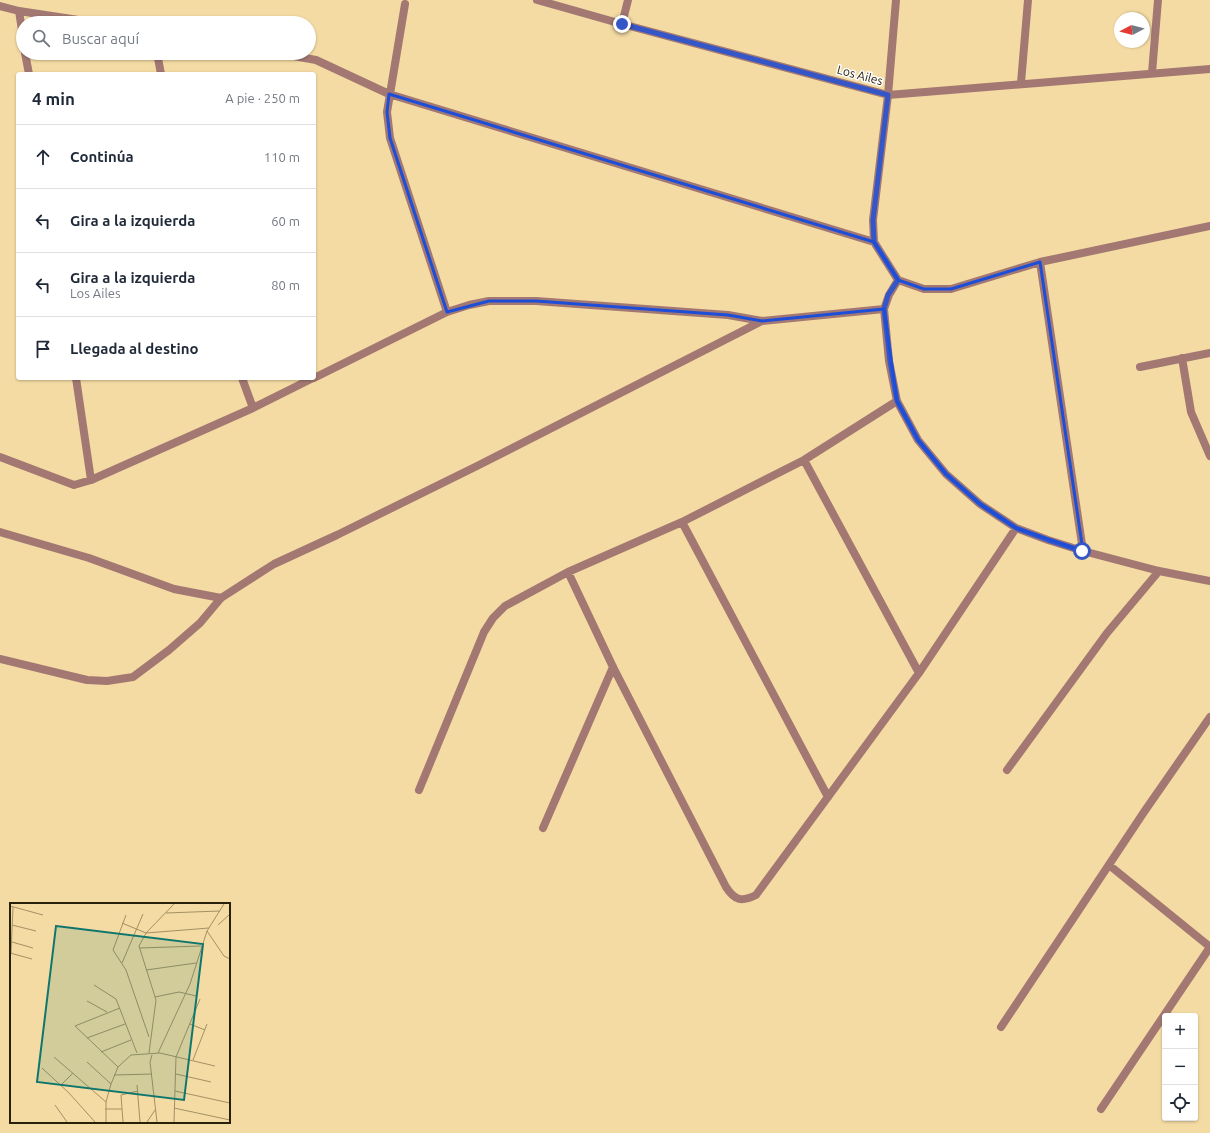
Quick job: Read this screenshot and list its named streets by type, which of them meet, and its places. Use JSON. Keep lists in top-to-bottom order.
{
  "streets": {
    "street": ["Los Ailes"]
  },
  "north": "left",
  "page": {
    "search": "Buscar aquí",
    "heading": ["4 min", "A pie · 250 m"],
    "list": [
      ["Continúa", "110 m"],
      ["Gira a la izquierda", "60 m"],
      ["Gira a la izquierda", "Los Ailes", "80 m"],
      "Llegada al destino"
    ],
    "map_buttons": ["+", "−"]
  }
}
